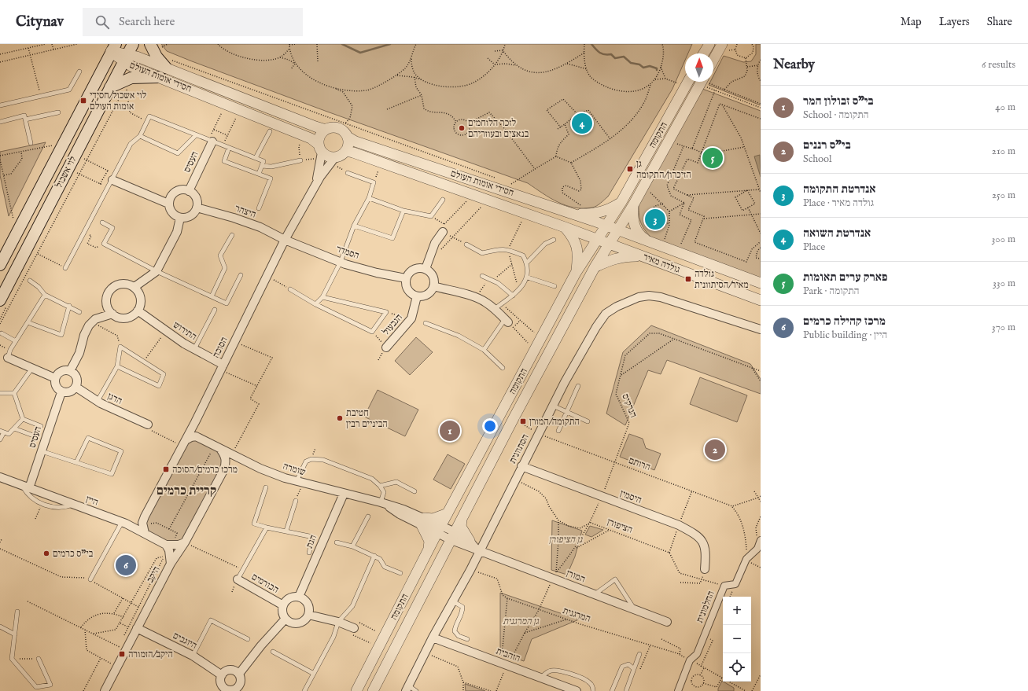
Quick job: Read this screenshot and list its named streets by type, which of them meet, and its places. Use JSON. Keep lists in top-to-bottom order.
{
  "streets": {
    "main road": ["לוי אשכול"],
    "street": [
      "חסידי אומות העולם",
      "התקומה",
      "העסיס",
      "היצהר",
      "הסמדר",
      "גולדה מאיר",
      "הגבעול",
      "התירוש",
      "הסוכה",
      "הדגן",
      "הסתוונית",
      "שומרה",
      "היסמין",
      "היין",
      "הגת",
      "היקב",
      "המורן",
      "הכורמים",
      "החלמונית",
      "היוגבים",
      "הזהבית"
    ],
    "path": [
      "הנרקיס",
      "הרותם",
      "הציפורן",
      "המרגנית"
    ]
  },
  "crossings": [
    ["חסידי אומות העולם", "התקומה"],
    ["חסידי אומות העולם", "לוי אשכול"],
    ["חסידי אומות העולם", "גולדה מאיר"],
    ["חסידי אומות העולם", "הסוכה"],
    ["התקומה", "גולדה מאיר"],
    ["התקומה", "הרותם"],
    ["התקומה", "שומרה"],
    ["התקומה", "המורן"],
    ["העסיס", "היצהר"],
    ["העסיס", "הדגן"],
    ["העסיס", "היין"],
    ["היצהר", "הסמדר"],
    ["היצהר", "הסוכה"],
    ["הסמדר", "הגבעול"],
    ["הסמדר", "הסוכה"],
    ["התירוש", "הסוכה"],
    ["הסוכה", "שומרה"],
    ["הסוכה", "היין"],
    ["הנרקיס", "הרותם"],
    ["הנרקיס", "היסמין"],
    ["הנרקיס", "הציפורן"],
    ["הנרקיס", "המורן"],
    ["הנרקיס", "המרגנית"],
    ["הנרקיס", "הזהבית"],
    ["הסתוונית", "הרותם"],
    ["הסתוונית", "היסמין"],
    ["הסתוונית", "המורן"],
    ["הסתוונית", "הזהבית"],
    ["שומרה", "הגת"],
    ["שומרה", "היקב"],
    ["שומרה", "המורן"],
    ["הציפורן", "החלמונית"],
    ["הגת", "הכורמים"],
    ["היקב", "היוגבים"],
    ["החלמונית", "המרגנית"]
  ],
  "districts": ["קריית כרמים"],
  "parks": ["גן הציפורן", "גן המרגנית"],
  "places": {
    "transit": [
      "לוי אשכול/חסידי אומות העולם",
      "גן הזיכרון/התקומה",
      "גולדה מאיר/הסיתוונית",
      "התקומה/המורן",
      "מרכז כרמים/הסוכה",
      "היקב/הזמורה"
    ],
    "other": ["לזכר הלוחמים בנאצים ובעוזריהם", "חטיבת הביניים רבין", "בי\"ס כרמים"]
  },
  "north": "top",
  "page": {
    "header": "Citynav",
    "search": "Search here",
    "nav": ["Map", "Layers", "Share"],
    "heading": ["Nearby", "6 results"],
    "list": [
      {
        "mark": "1",
        "name": "בי\"ס זבולון המר",
        "note": "School · התקומה",
        "value": "40 m"
      },
      {
        "mark": "2",
        "name": "בי\"ס רננים",
        "note": "School",
        "value": "210 m"
      },
      {
        "mark": "3",
        "name": "אנדרטת התקומה",
        "note": "Place · גולדה מאיר",
        "value": "250 m"
      },
      {
        "mark": "4",
        "name": "אנדרטת השואה",
        "note": "Place",
        "value": "300 m"
      },
      {
        "mark": "5",
        "name": "פארק ערים תאומות",
        "note": "Park · התקומה",
        "value": "330 m"
      },
      {
        "mark": "6",
        "name": "מרכז קהילה כרמים",
        "note": "Public building · היין",
        "value": "370 m"
      }
    ],
    "pins": [
      "4",
      "5",
      "3",
      "1",
      "2",
      "6"
    ],
    "map_buttons": ["+", "−"]
  }
}
